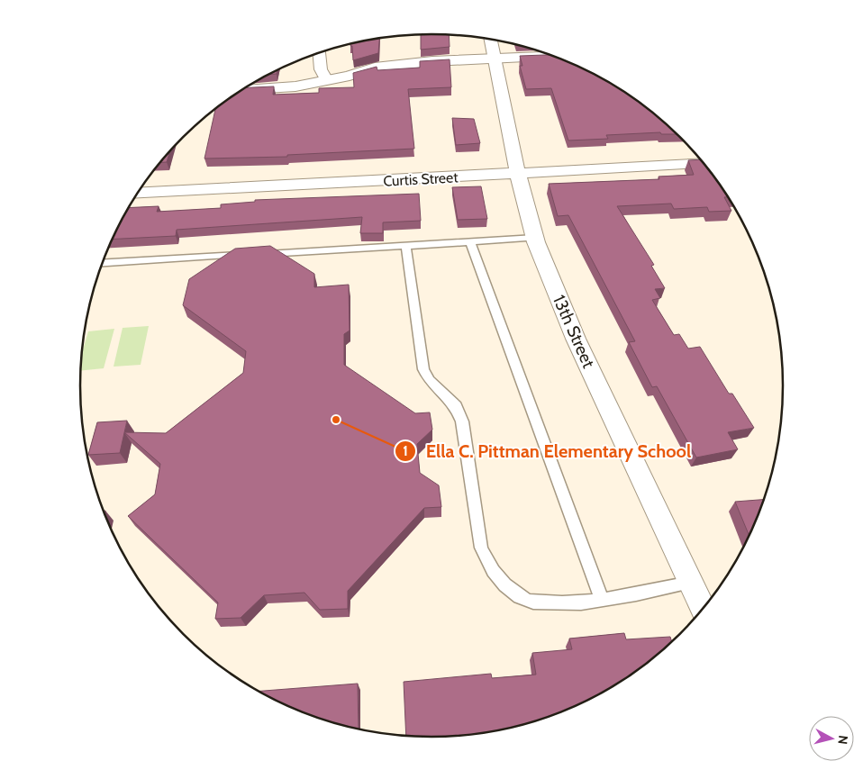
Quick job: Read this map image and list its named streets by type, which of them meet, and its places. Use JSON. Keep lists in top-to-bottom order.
{
  "streets": {
    "street": ["Curtis Street", "13th Street"]
  },
  "crossings": [
    ["Curtis Street", "13th Street"]
  ],
  "places": ["Ella C. Pittman Elementary School"],
  "north": "right"
}
